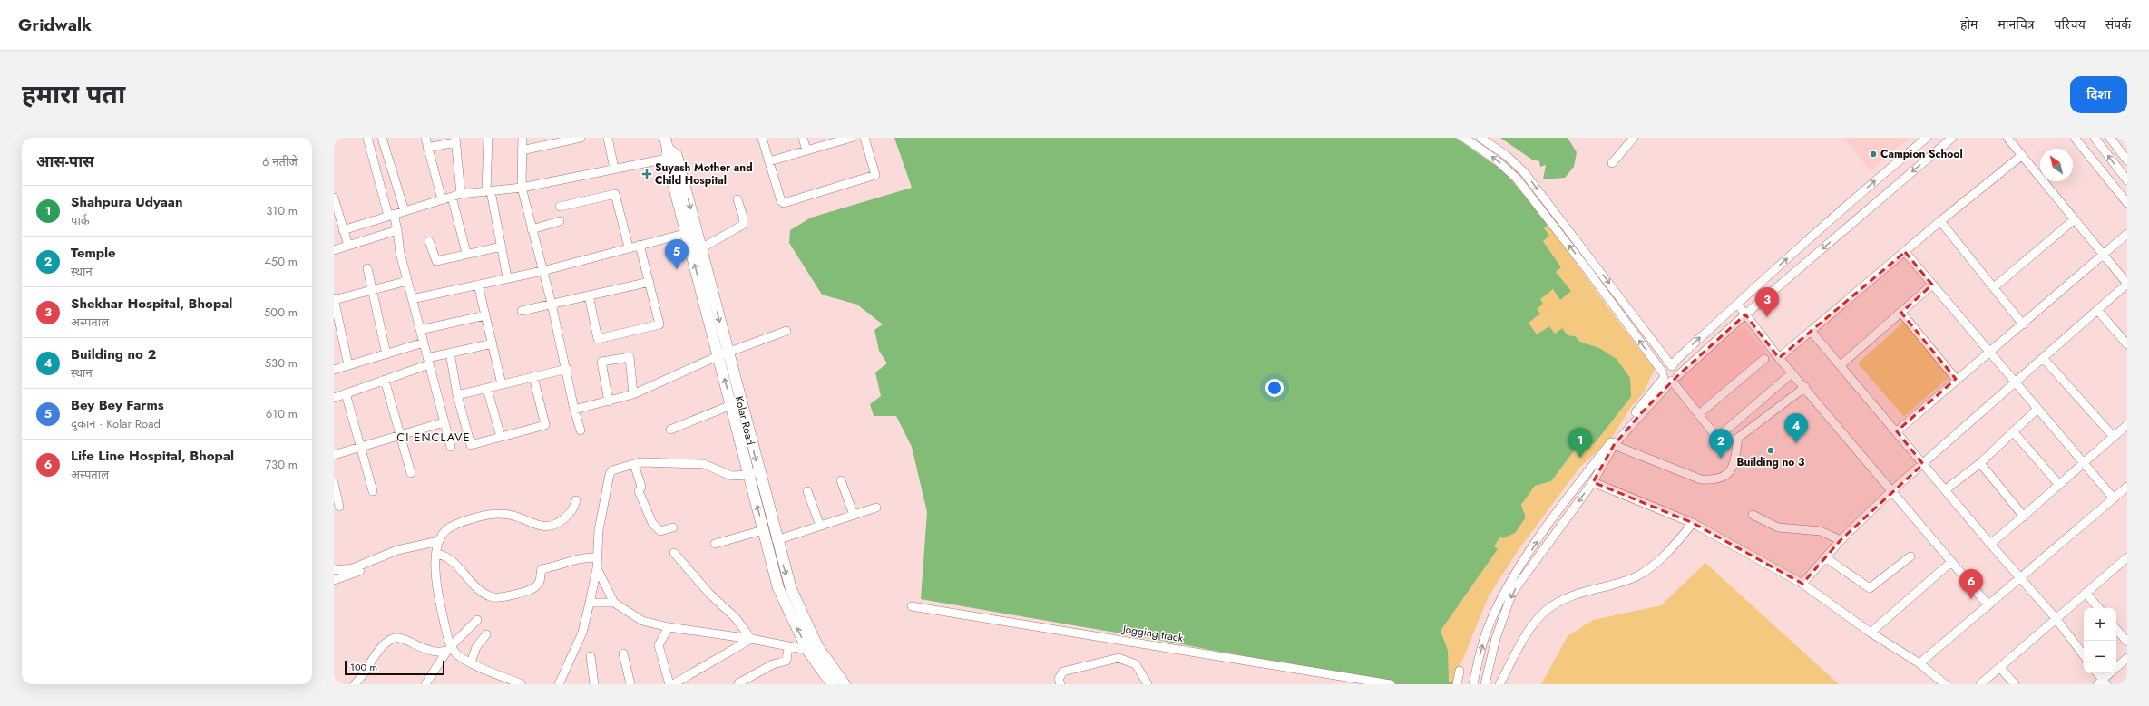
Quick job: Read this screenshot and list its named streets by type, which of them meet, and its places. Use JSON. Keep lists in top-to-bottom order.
{
  "streets": {
    "main road": ["Kolar Road"],
    "street": ["Jogging track"]
  },
  "districts": ["CI ENCLAVE"],
  "places": {
    "other": ["Campion School", "Building no 3"],
    "health": ["Suyash Mother and Child Hospital"]
  },
  "scale_bar": "100 m",
  "north": "top left",
  "page": {
    "header": "Gridwalk",
    "nav": [
      "होम",
      "मानचित्र",
      "परिचय",
      "संपर्क"
    ],
    "title": "हमारा पता",
    "buttons": "दिशा",
    "heading": ["आस-पास", "6 नतीजे"],
    "list": [
      {
        "mark": "1",
        "name": "Shahpura Udyaan",
        "note": "पार्क",
        "value": "310 m"
      },
      {
        "mark": "2",
        "name": "Temple",
        "note": "स्थान",
        "value": "450 m"
      },
      {
        "mark": "3",
        "name": "Shekhar Hospital, Bhopal",
        "note": "अस्पताल",
        "value": "500 m"
      },
      {
        "mark": "4",
        "name": "Building no 2",
        "note": "स्थान",
        "value": "530 m"
      },
      {
        "mark": "5",
        "name": "Bey Bey Farms",
        "note": "दुकान · Kolar Road",
        "value": "610 m"
      },
      {
        "mark": "6",
        "name": "Life Line Hospital, Bhopal",
        "note": "अस्पताल",
        "value": "730 m"
      }
    ],
    "pins": [
      "5",
      "3",
      "4",
      "1",
      "2",
      "6"
    ],
    "map_buttons": ["+", "−"],
    "scale": "100 m"
  }
}
